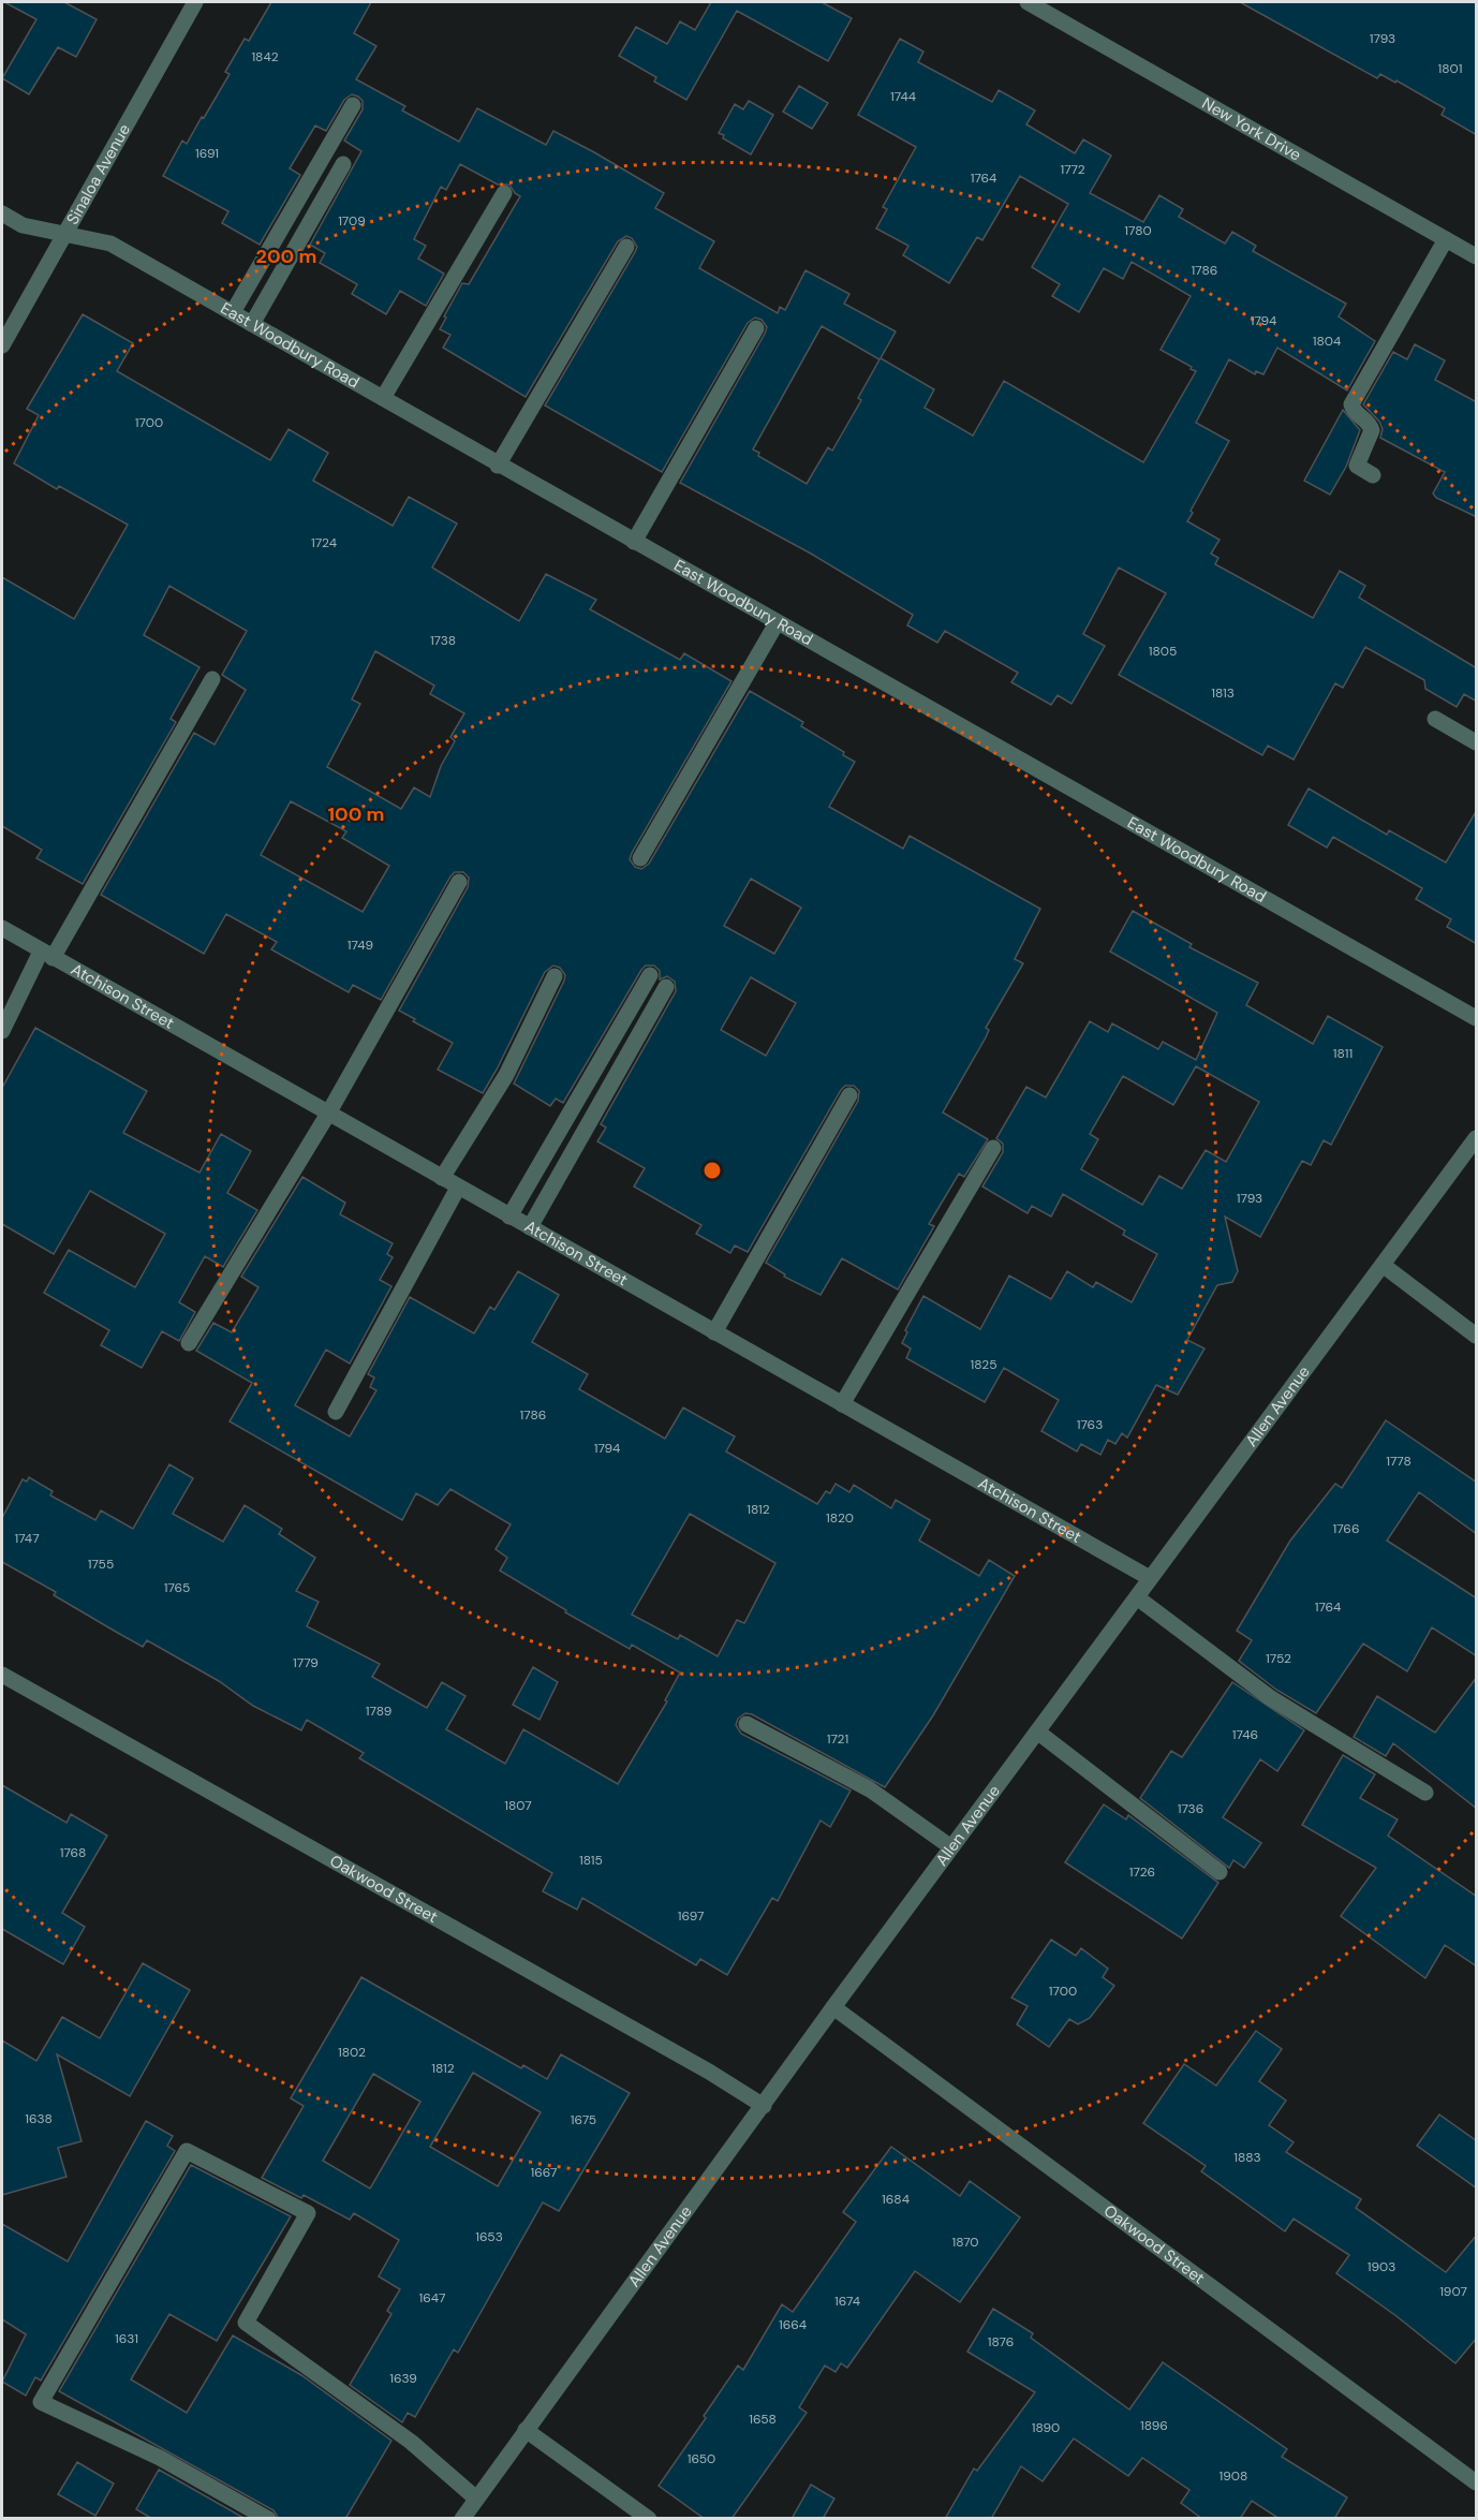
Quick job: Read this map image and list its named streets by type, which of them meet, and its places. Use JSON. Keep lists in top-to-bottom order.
{
  "streets": {
    "street": [
      "New York Drive",
      "Sinaloa Avenue",
      "East Woodbury Road",
      "Atchison Street",
      "Allen Avenue",
      "Oakwood Street"
    ]
  },
  "crossings": [
    ["Sinaloa Avenue", "East Woodbury Road"],
    ["Atchison Street", "Allen Avenue"],
    ["Allen Avenue", "Oakwood Street"]
  ],
  "house_numbers": [
    "1793",
    "1842",
    "1801",
    "1744",
    "1691",
    "1772",
    "1764",
    "1709",
    "1780",
    "1786",
    "1794",
    "1804",
    "1700",
    "1724",
    "1738",
    "1805",
    "1813",
    "1749",
    "1811",
    "1793",
    "1825",
    "1786",
    "1763",
    "1794",
    "1778",
    "1812",
    "1820",
    "1766",
    "1747",
    "1755",
    "1765",
    "1764",
    "1752",
    "1779",
    "1789",
    "1746",
    "1721",
    "1807",
    "1736",
    "1768",
    "1815",
    "1726",
    "1697",
    "1700",
    "1802",
    "1812",
    "1638",
    "1675",
    "1883",
    "1667",
    "1684",
    "1653",
    "1870",
    "1903",
    "1907",
    "1647",
    "1674",
    "1664",
    "1631",
    "1876",
    "1639",
    "1658",
    "1896",
    "1890",
    "1650",
    "1908"
  ],
  "rings": ["200 m", "100 m"]
}
